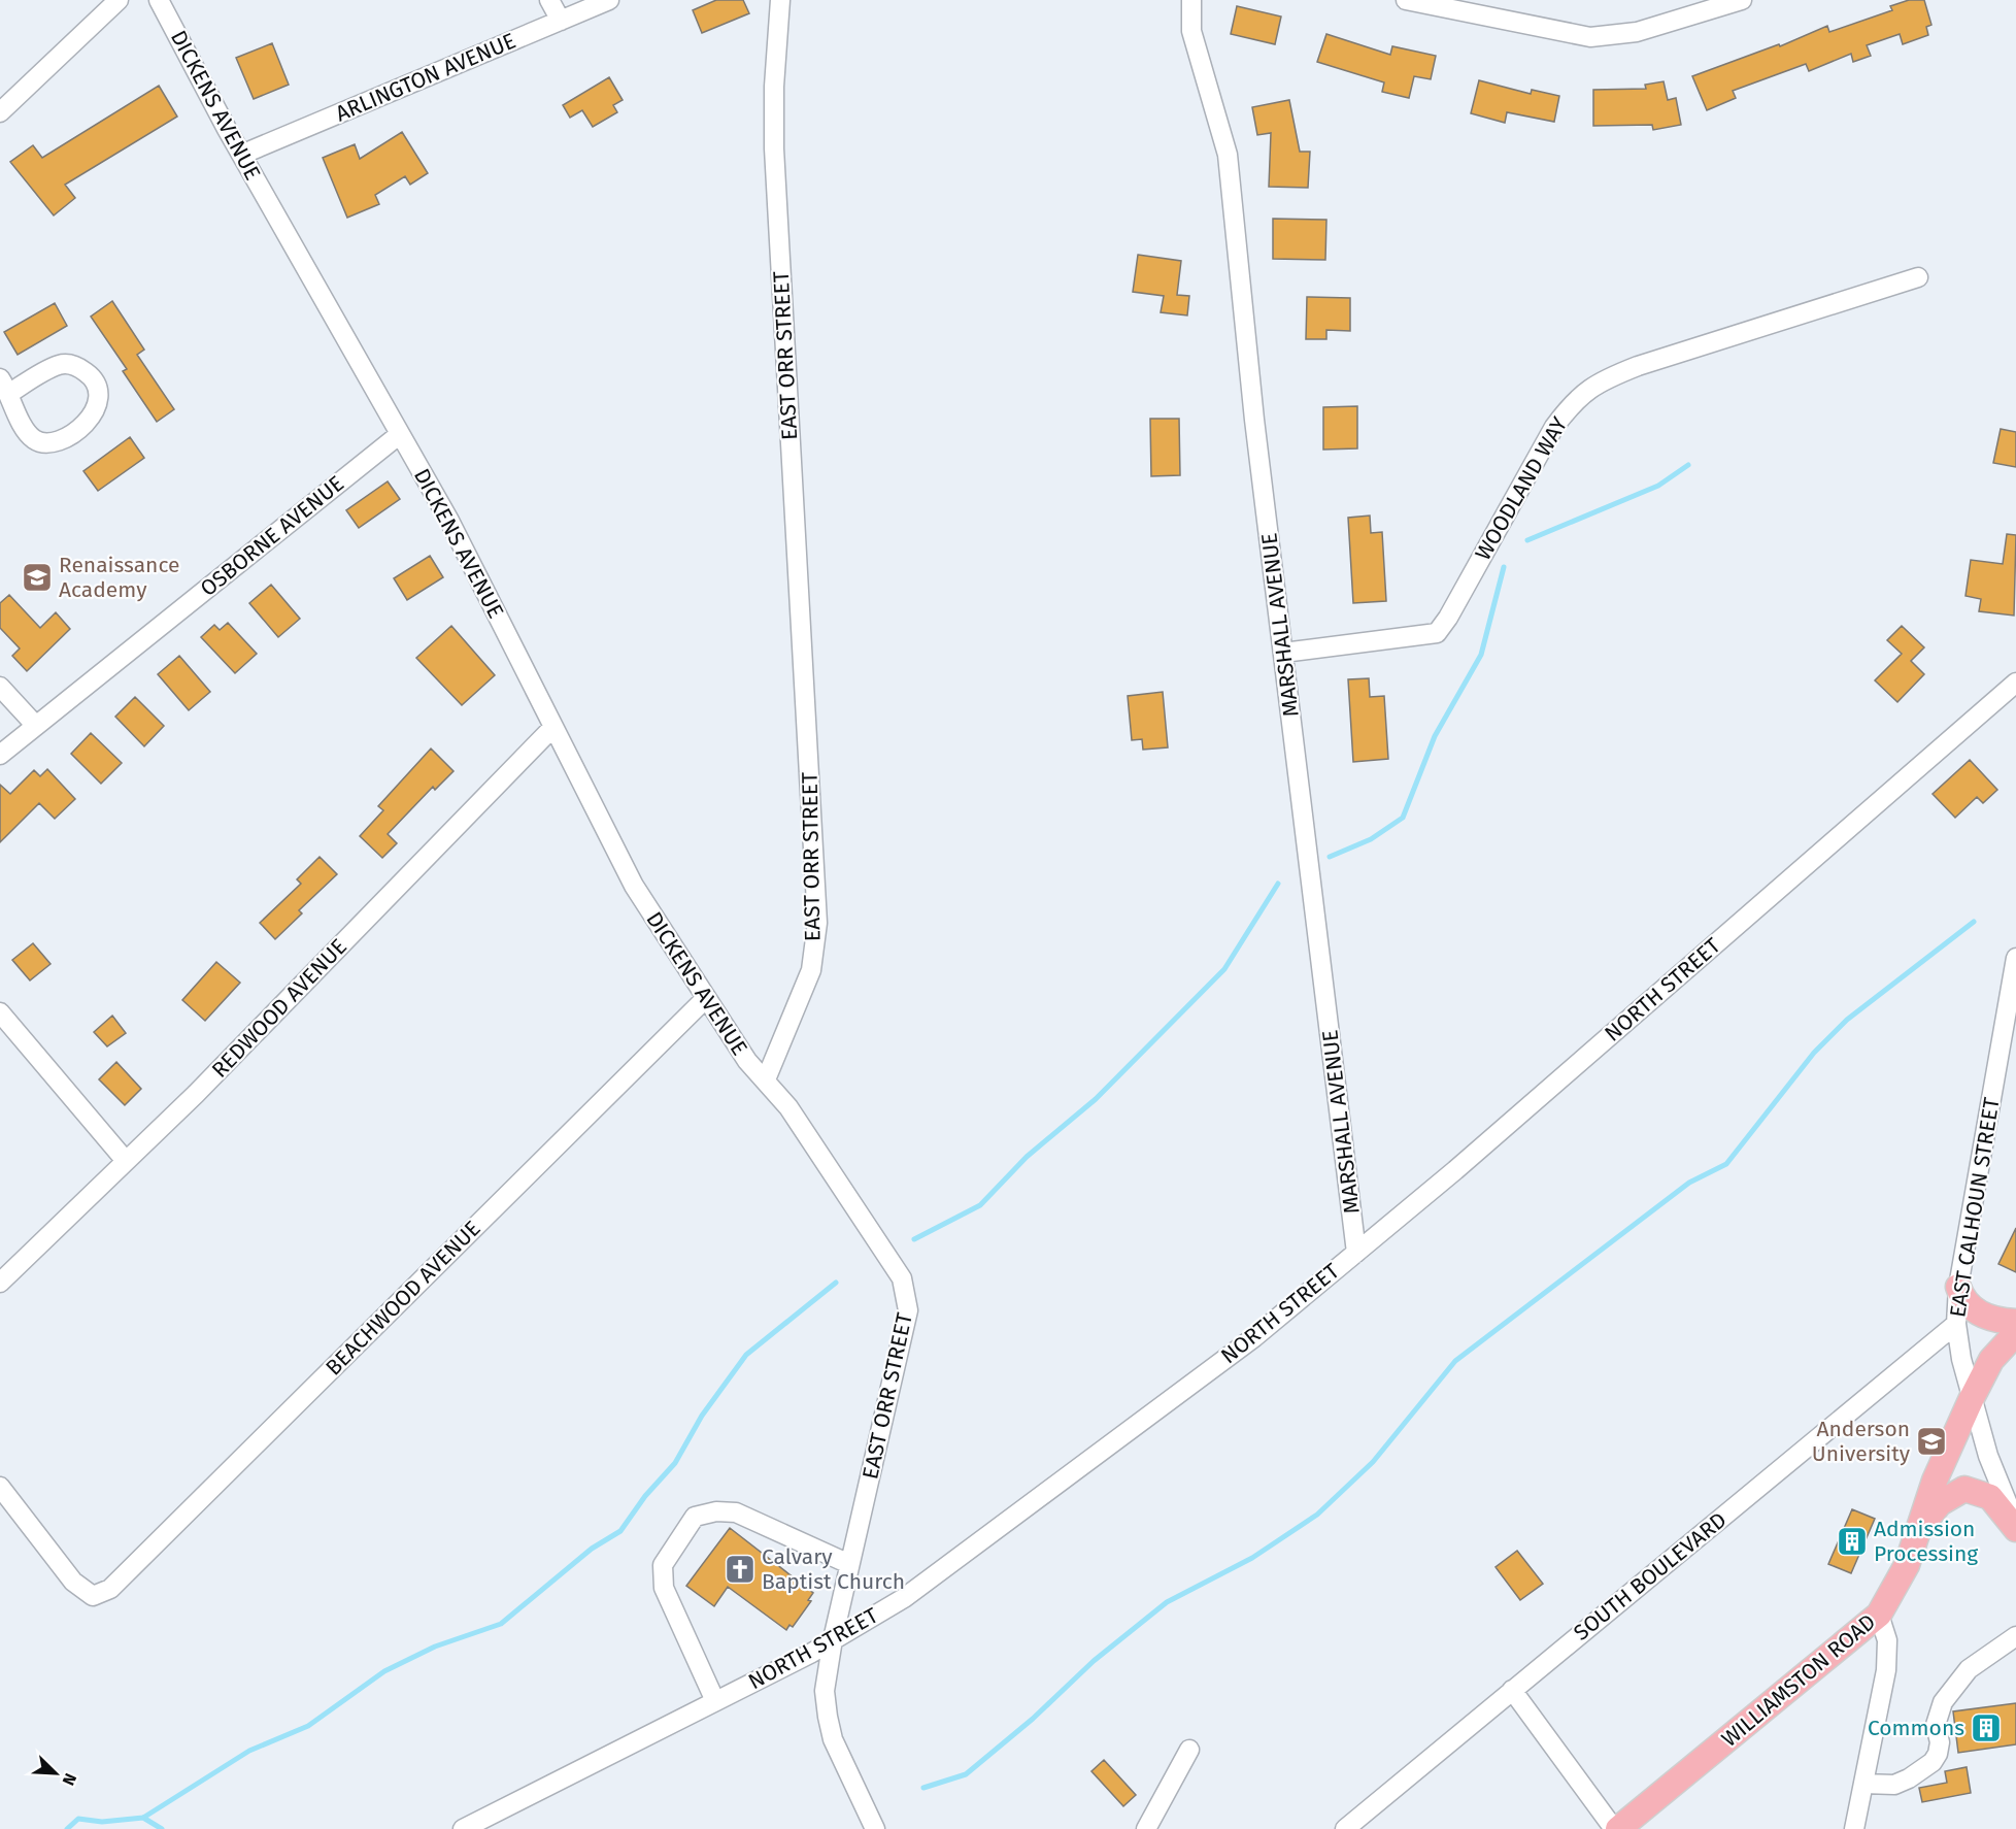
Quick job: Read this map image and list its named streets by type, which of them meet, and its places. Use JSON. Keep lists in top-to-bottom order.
{
  "streets": {
    "main road": ["WILLIAMSTON ROAD"],
    "street": [
      "ARLINGTON AVENUE",
      "DICKENS AVENUE",
      "EAST ORR STREET",
      "WOODLAND WAY",
      "OSBORNE AVENUE",
      "MARSHALL AVENUE",
      "NORTH STREET",
      "REDWOOD AVENUE",
      "EAST CALHOUN STREET",
      "BEACHWOOD AVENUE",
      "SOUTH BOULEVARD"
    ]
  },
  "crossings": [
    ["ARLINGTON AVENUE", "DICKENS AVENUE"],
    ["DICKENS AVENUE", "EAST ORR STREET"],
    ["DICKENS AVENUE", "OSBORNE AVENUE"],
    ["DICKENS AVENUE", "REDWOOD AVENUE"],
    ["DICKENS AVENUE", "BEACHWOOD AVENUE"],
    ["EAST ORR STREET", "NORTH STREET"],
    ["WOODLAND WAY", "MARSHALL AVENUE"],
    ["MARSHALL AVENUE", "NORTH STREET"],
    ["EAST CALHOUN STREET", "SOUTH BOULEVARD"],
    ["EAST CALHOUN STREET", "WILLIAMSTON ROAD"]
  ],
  "places": {
    "school or university": ["Renaissance Academy", "Anderson University"],
    "building": ["Admission Processing", "Commons"],
    "church": ["Calvary Baptist Church"]
  },
  "north": "bottom right"
}
